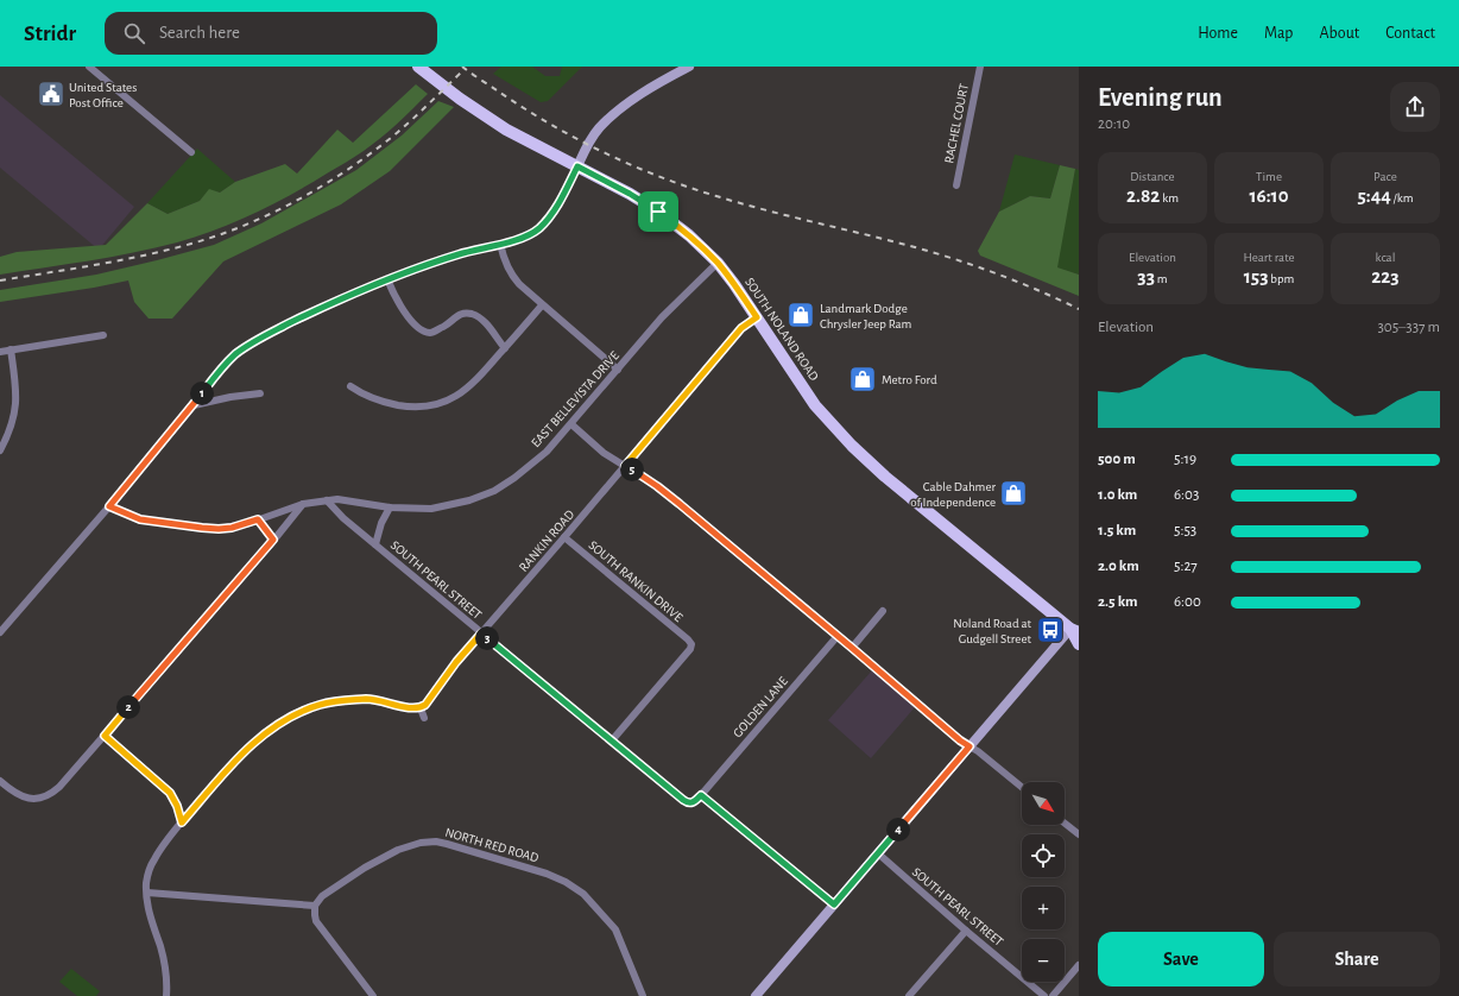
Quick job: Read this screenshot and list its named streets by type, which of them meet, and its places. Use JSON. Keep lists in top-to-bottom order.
{
  "streets": {
    "main road": ["SOUTH NOLAND ROAD"],
    "street": [
      "RACHEL COURT",
      "EAST BELLEVISTA DRIVE",
      "RANKIN ROAD",
      "SOUTH PEARL STREET",
      "SOUTH RANKIN DRIVE",
      "GOLDEN LANE",
      "NORTH RED ROAD"
    ]
  },
  "crossings": [
    ["SOUTH NOLAND ROAD", "EAST BELLEVISTA DRIVE"],
    ["SOUTH NOLAND ROAD", "RANKIN ROAD"],
    ["EAST BELLEVISTA DRIVE", "SOUTH PEARL STREET"],
    ["RANKIN ROAD", "SOUTH PEARL STREET"],
    ["RANKIN ROAD", "SOUTH RANKIN DRIVE"],
    ["SOUTH PEARL STREET", "SOUTH RANKIN DRIVE"],
    ["SOUTH PEARL STREET", "GOLDEN LANE"]
  ],
  "places": {
    "public building": ["United States Post Office"],
    "shop": ["Landmark Dodge Chrysler Jeep Ram", "Metro Ford", "Cable Dahmer of Independence"],
    "bus stop": ["Noland Road at Gudgell Street"]
  },
  "north": "bottom right",
  "page": {
    "header": "Stridr",
    "search": "Search here",
    "nav": [
      "Home",
      "Map",
      "About",
      "Contact"
    ],
    "heading": ["Evening run", "20:10"],
    "stats": [
      ["Distance", "2.82 km"],
      ["Time", "16:10"],
      ["Pace", "5:44 /km"],
      ["Elevation", "33 m"],
      ["Heart rate", "153 bpm"],
      ["kcal", "223"]
    ],
    "chart": ["Elevation", "305–337 m"],
    "pins": [
      "1",
      "5",
      "3",
      "2",
      "4"
    ],
    "list": [
      {
        "name": "500 m",
        "note": "5:19"
      },
      {
        "name": "1.0 km",
        "note": "6:03"
      },
      {
        "name": "1.5 km",
        "note": "5:53"
      },
      {
        "name": "2.0 km",
        "note": "5:27"
      },
      {
        "name": "2.5 km",
        "note": "6:00"
      }
    ],
    "map_buttons": ["+", "−"],
    "buttons": ["Save", "Share"]
  }
}
